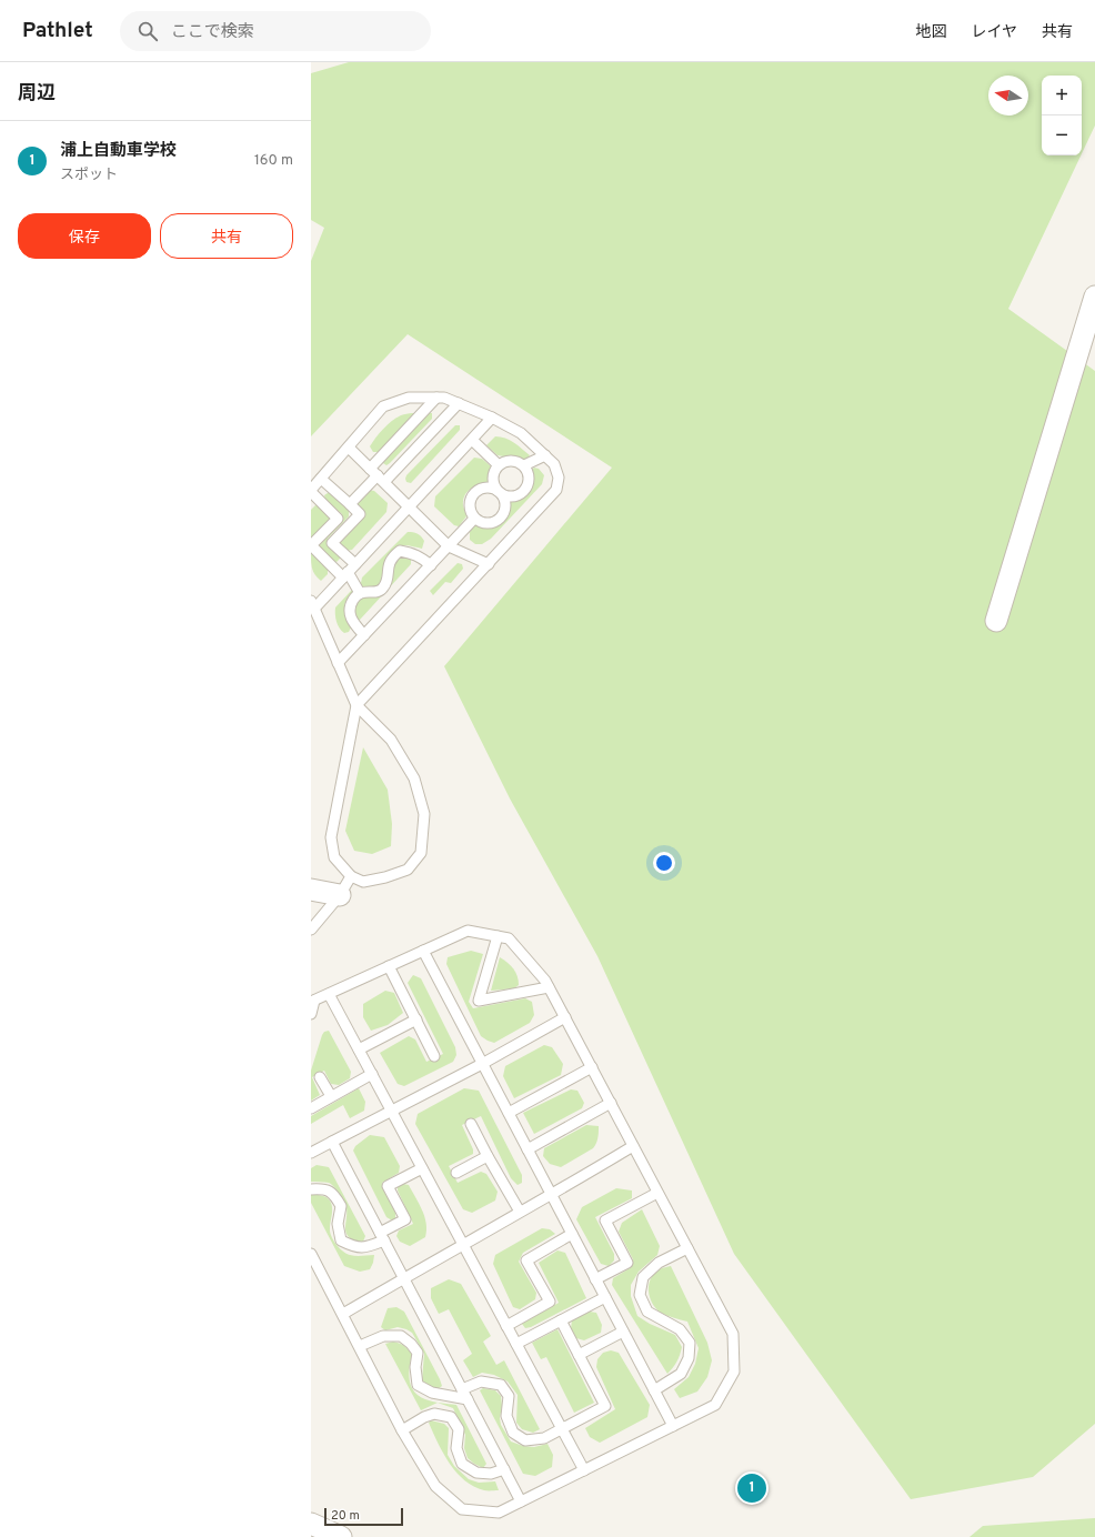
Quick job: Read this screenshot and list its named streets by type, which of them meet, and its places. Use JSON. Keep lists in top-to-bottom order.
{
  "scale_bar": "20 m",
  "north": "left",
  "page": {
    "header": "Pathlet",
    "search": "ここで検索",
    "nav": ["地図", "レイヤ", "共有"],
    "heading": "周辺",
    "map_buttons": ["+", "−"],
    "list": [
      {
        "mark": "1",
        "name": "浦上自動車学校",
        "note": "スポット",
        "value": "160 m"
      }
    ],
    "buttons": ["保存", "共有"],
    "pins": "1",
    "scale": "20 m"
  }
}
